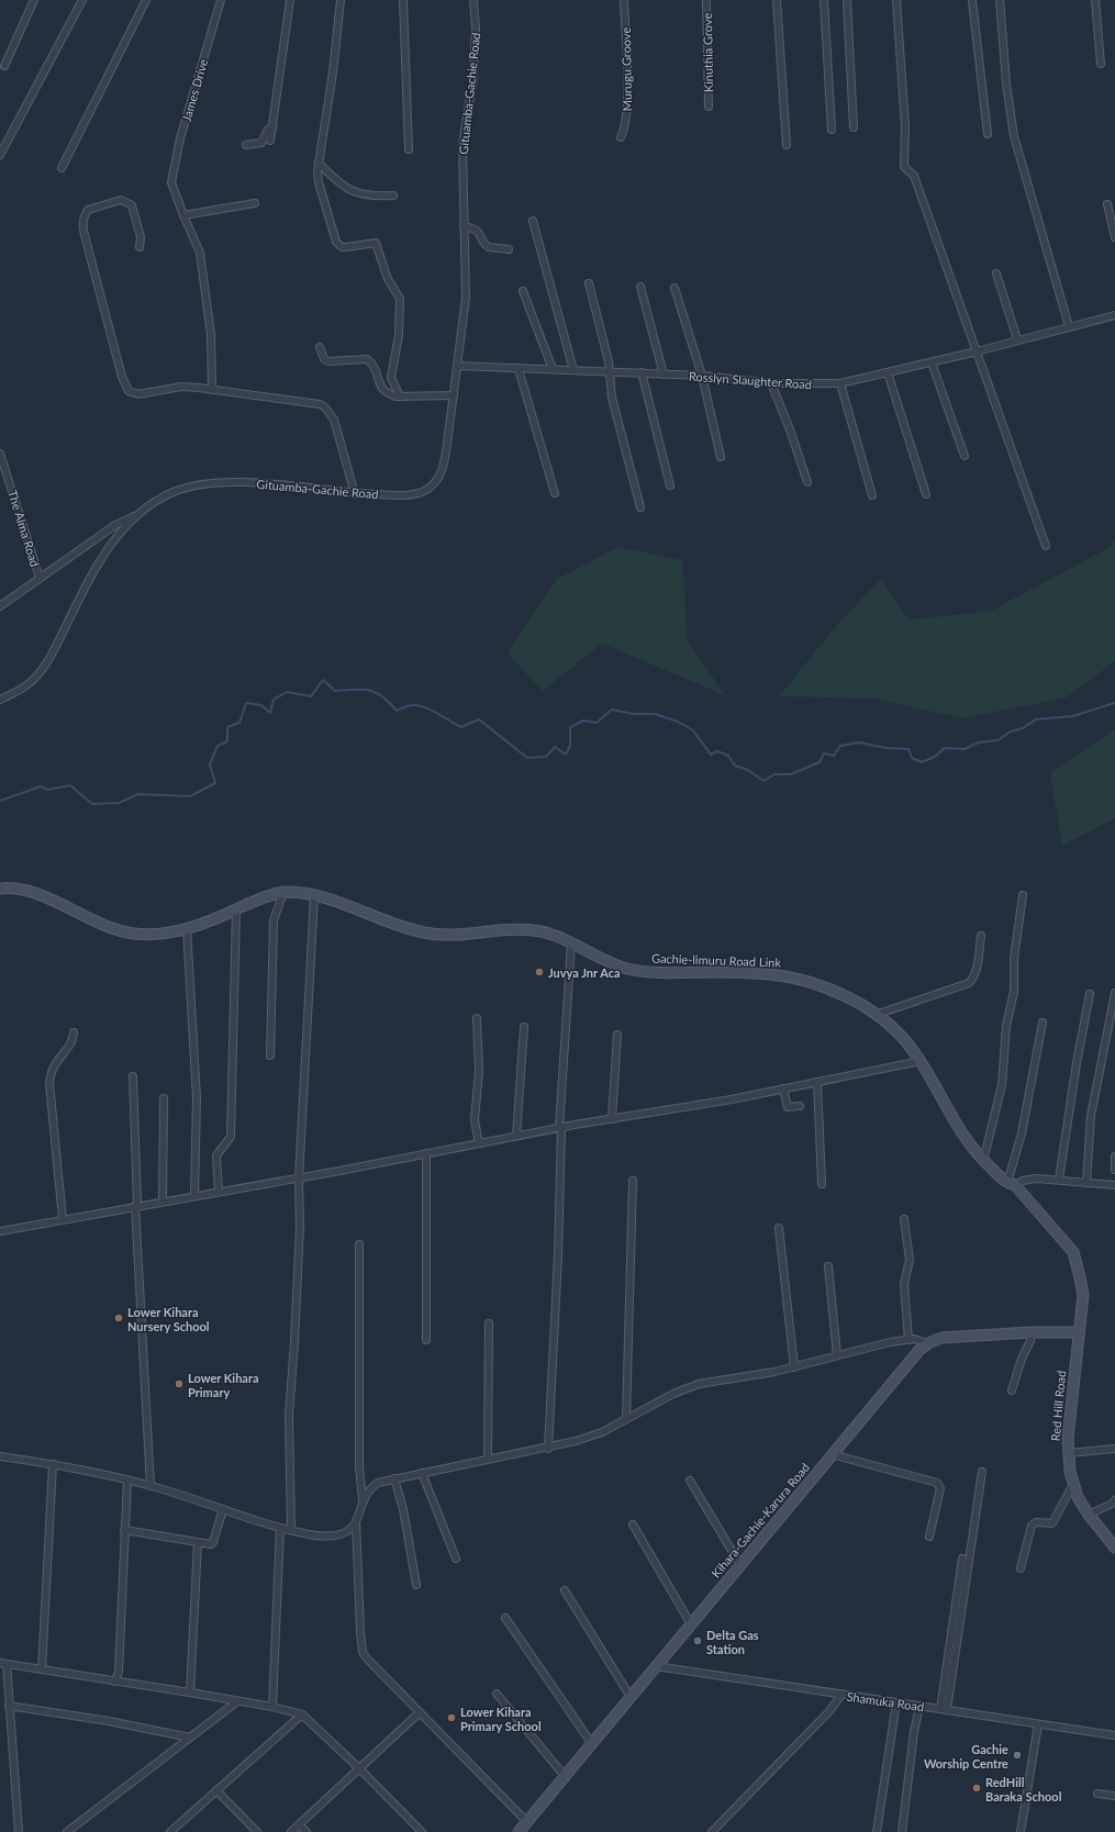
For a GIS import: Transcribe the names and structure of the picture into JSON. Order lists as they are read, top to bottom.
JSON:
{
  "streets": {
    "main road": ["Gachie-limuru Road Link", "Red Hill Road", "Kihara-Gachie-Karura Road"],
    "street": [
      "Kinuthia Grove",
      "Murugu Groove",
      "James Drive",
      "Gituamba-Gachie Road",
      "Rosslyn Slaughter Road",
      "The Alma Road",
      "Shamuka Road"
    ]
  },
  "crossings": [
    ["Gituamba-Gachie Road", "Rosslyn Slaughter Road"],
    ["Gachie-limuru Road Link", "Red Hill Road"],
    ["Kihara-Gachie-Karura Road", "Shamuka Road"]
  ],
  "places": [
    "Juvya Jnr Aca",
    "Lower Kihara Nursery School",
    "Lower Kihara Primary",
    "Delta Gas Station",
    "Lower Kihara Primary School",
    "Gachie Worship Centre",
    "RedHill Baraka School"
  ]
}
